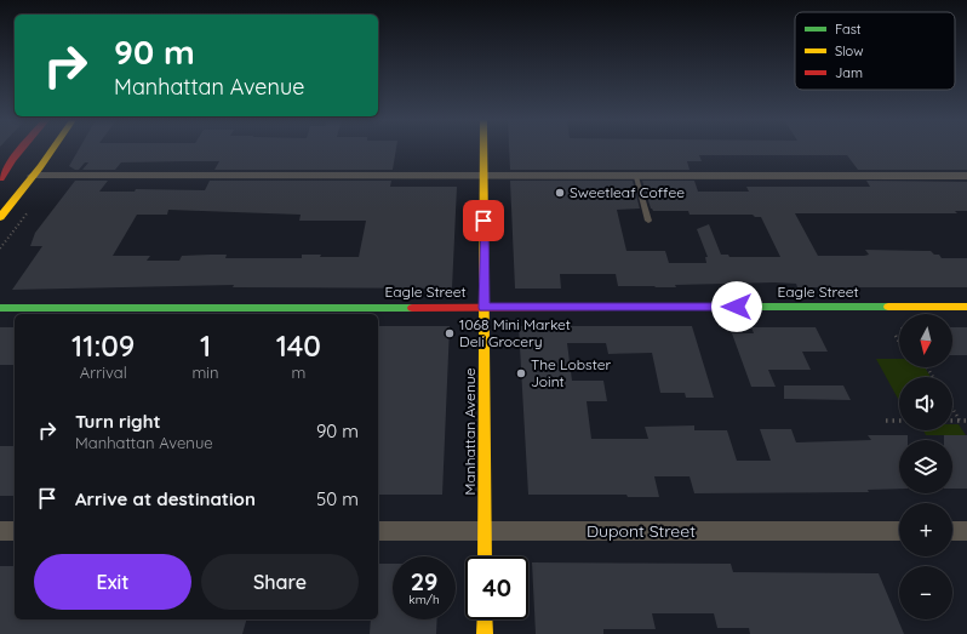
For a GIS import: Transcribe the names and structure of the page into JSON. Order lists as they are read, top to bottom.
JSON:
{
  "streets": {
    "street": ["Eagle Street", "Manhattan Avenue", "Dupont Street"]
  },
  "crossings": [
    ["Eagle Street", "Manhattan Avenue"],
    ["Manhattan Avenue", "Dupont Street"]
  ],
  "places": ["Sweetleaf Coffee", "1068 Mini Market Deli Grocery", "The Lobster Joint"],
  "legend": ["Fast", "Slow", "Jam"],
  "north": "bottom",
  "page": {
    "turn": ["90 m", "Manhattan Avenue"],
    "map_buttons": ["+", "−"],
    "eta": [
      "11:09",
      "Arrival",
      "1",
      "min",
      "140",
      "m"
    ],
    "list": [
      {
        "name": "Turn right",
        "note": "Manhattan Avenue",
        "value": "90 m"
      },
      {
        "name": "Arrive at destination",
        "value": "50 m"
      }
    ],
    "buttons": ["Exit", "Share"],
    "speed": "29 km/h",
    "limit": "40"
  }
}
